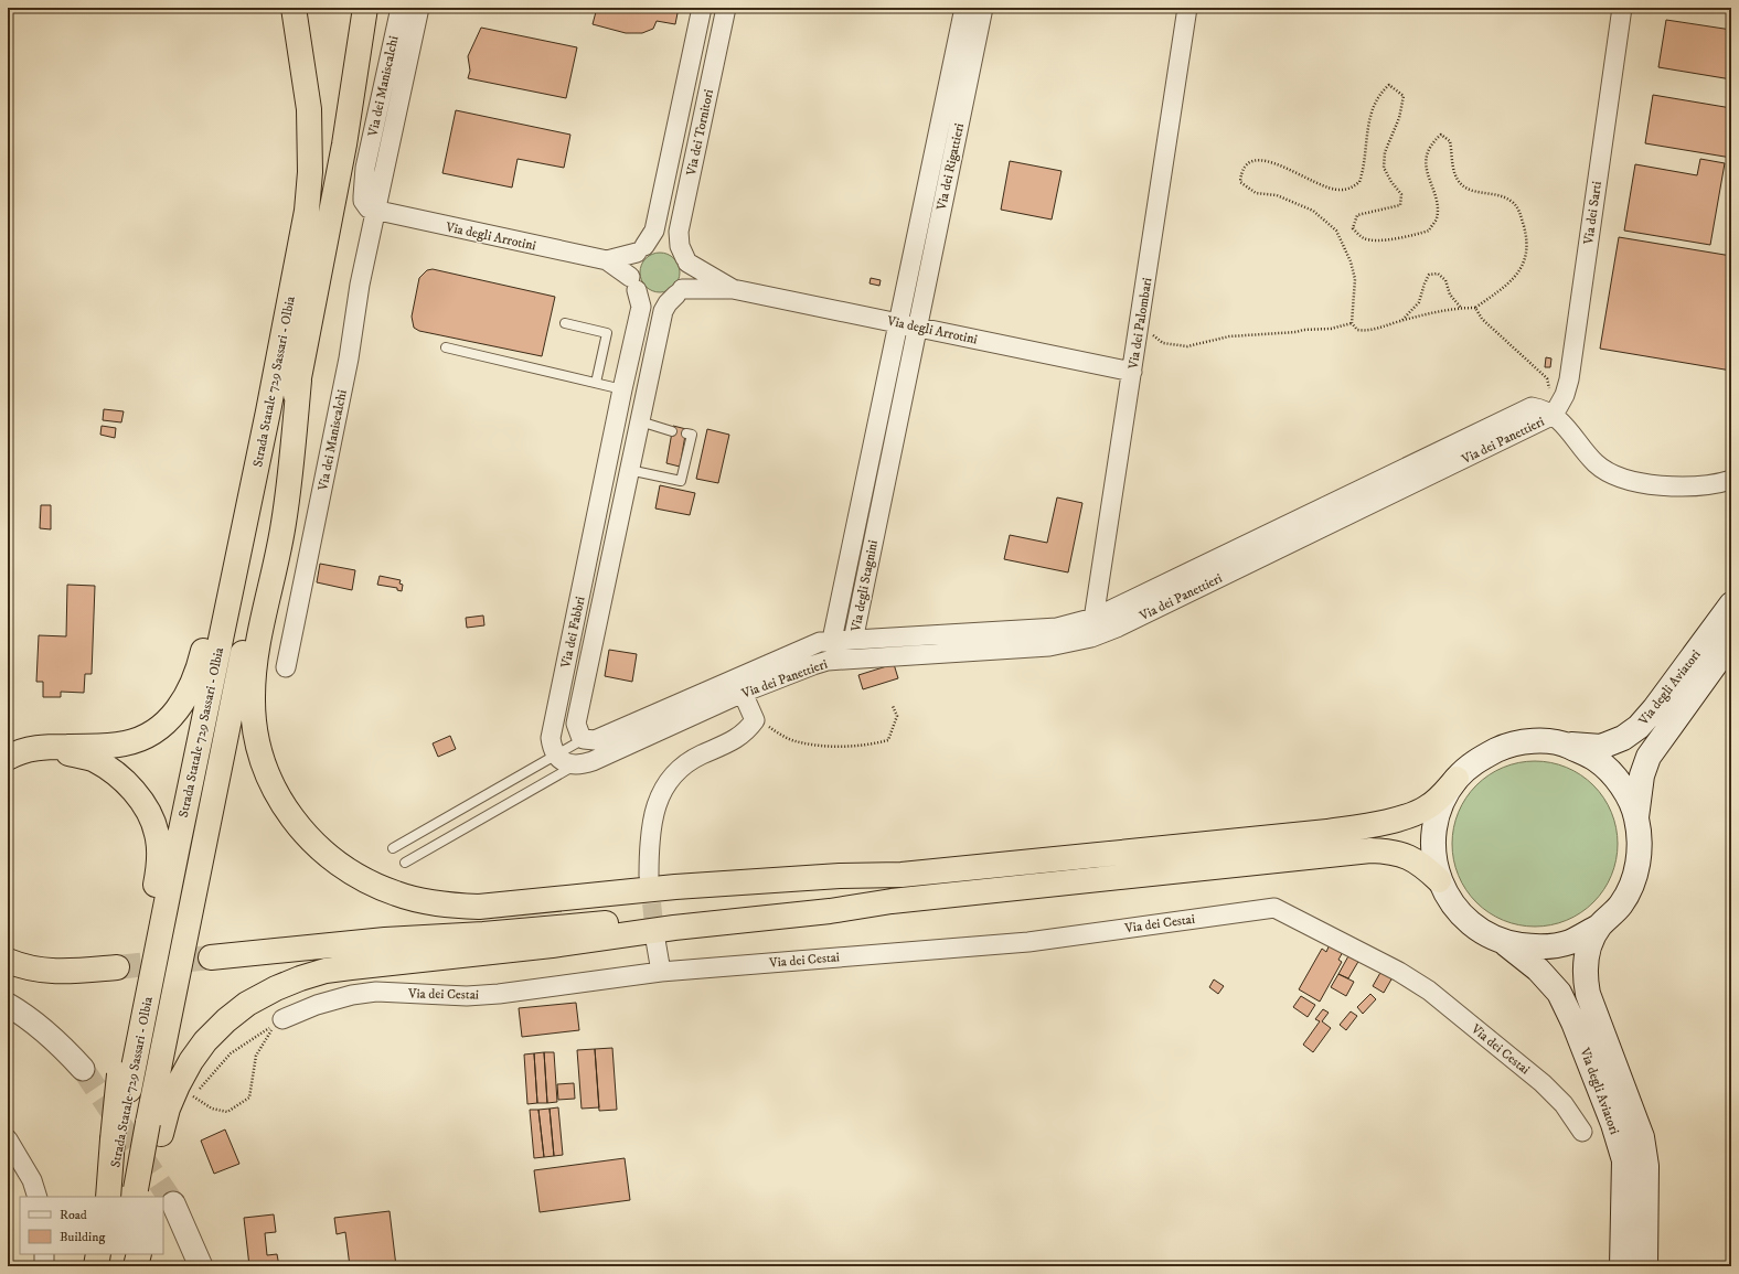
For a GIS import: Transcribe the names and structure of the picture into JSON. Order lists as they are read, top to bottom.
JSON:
{
  "streets": {
    "highway": ["Strada Statale 729 Sassari - Olbia"],
    "main road": ["Via degli Aviatori"],
    "street": [
      "Via dei Maniscalchi",
      "Via dei Tornitori",
      "Via dei Rigattieri",
      "Via dei Sarti",
      "Via degli Arrotini",
      "Via dei Palombari",
      "Via dei Panettieri",
      "Via degli Stagnini",
      "Via dei Fabbri",
      "Via dei Cestai"
    ]
  },
  "crossings": [
    ["Via dei Maniscalchi", "Via degli Arrotini"],
    ["Via dei Tornitori", "Via dei Fabbri"],
    ["Via dei Rigattieri", "Via degli Arrotini"],
    ["Via dei Rigattieri", "Via degli Stagnini"],
    ["Via dei Sarti", "Via dei Panettieri"],
    ["Via degli Arrotini", "Via dei Palombari"],
    ["Via degli Arrotini", "Via degli Stagnini"],
    ["Via dei Palombari", "Via dei Panettieri"],
    ["Via dei Panettieri", "Via degli Stagnini"],
    ["Via dei Panettieri", "Via dei Fabbri"]
  ],
  "legend": ["Road", "Building"]
}
